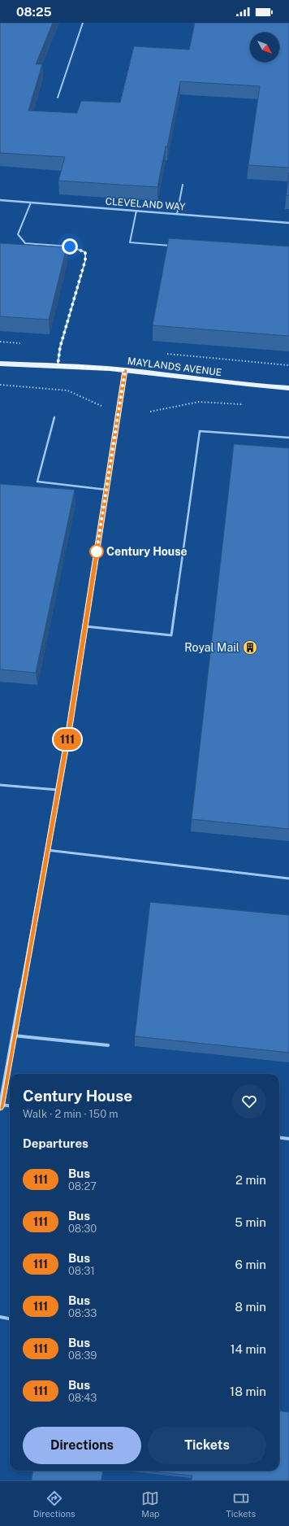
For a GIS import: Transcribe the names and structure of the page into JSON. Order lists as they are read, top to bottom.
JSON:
{
  "streets": {
    "main road": ["MAYLANDS AVENUE"],
    "street": ["CLEVELAND WAY"]
  },
  "places": {
    "other": ["Century House"],
    "building": ["Royal Mail"]
  },
  "lines": ["bus line 111"],
  "north": "bottom right",
  "page": {
    "status": "08:25",
    "on_map": "111",
    "heading": [
      ["Century House", "Walk · 2 min · 150 m"],
      "Departures"
    ],
    "list": [
      {
        "mark": "111",
        "name": "Bus",
        "note": "08:27",
        "value": "2 min"
      },
      {
        "mark": "111",
        "name": "Bus",
        "note": "08:30",
        "value": "5 min"
      },
      {
        "mark": "111",
        "name": "Bus",
        "note": "08:31",
        "value": "6 min"
      },
      {
        "mark": "111",
        "name": "Bus",
        "note": "08:33",
        "value": "8 min"
      },
      {
        "mark": "111",
        "name": "Bus",
        "note": "08:39",
        "value": "14 min"
      },
      {
        "mark": "111",
        "name": "Bus",
        "note": "08:43",
        "value": "18 min"
      }
    ],
    "buttons": ["Directions", "Tickets"],
    "tabs": ["Directions", "Map", "Tickets"]
  }
}
